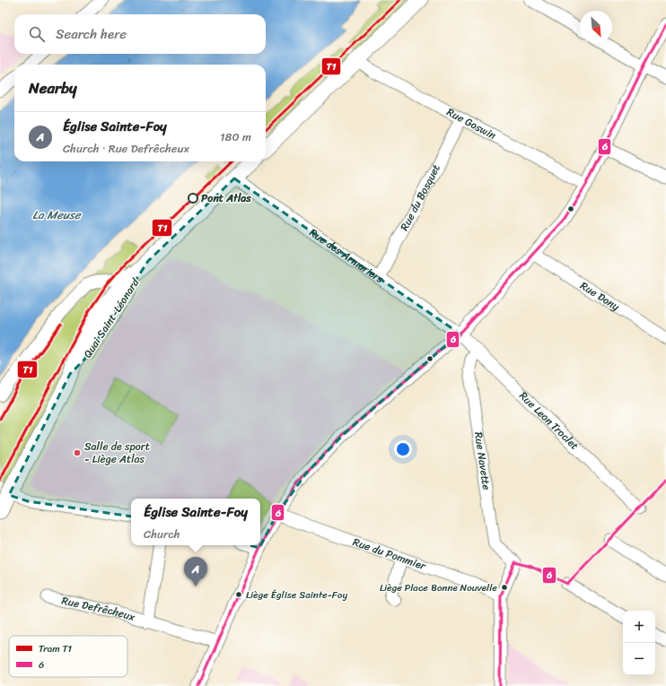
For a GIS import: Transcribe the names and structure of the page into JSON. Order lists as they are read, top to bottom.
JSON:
{
  "streets": {
    "main road": ["Quai Saint-Léonard"],
    "street": [
      "Rue Goswin",
      "Rue du Bosquet",
      "Rue des Armuriers",
      "Rue Dony",
      "Rue Leon Troclet",
      "Rue Navette",
      "Rue du Pommier",
      "Rue Defrêcheux"
    ]
  },
  "crossings": [
    ["Rue Goswin", "Rue du Bosquet"],
    ["Rue du Bosquet", "Rue des Armuriers"],
    ["Rue des Armuriers", "Quai Saint-Léonard"],
    ["Rue des Armuriers", "Rue Leon Troclet"],
    ["Rue Leon Troclet", "Rue Navette"],
    ["Rue Navette", "Rue du Pommier"]
  ],
  "water": ["La Meuse"],
  "places": [
    "Pont Atlas",
    "Salle de sport - Liège Atlas",
    "Liège Place Bonne Nouvelle",
    "Liège Église Sainte-Foy"
  ],
  "lines": ["tram line T1", "transit line 6"],
  "legend": ["Tram T1", "6"],
  "north": "bottom right",
  "page": {
    "search": "Search here",
    "heading": "Nearby",
    "list": [
      {
        "mark": "A",
        "name": "Église Sainte-Foy",
        "note": "Church · Rue Defrêcheux",
        "value": "180 m"
      }
    ],
    "popup": ["Église Sainte-Foy", "Church"],
    "pins": "A",
    "map_buttons": ["+", "−"]
  }
}
